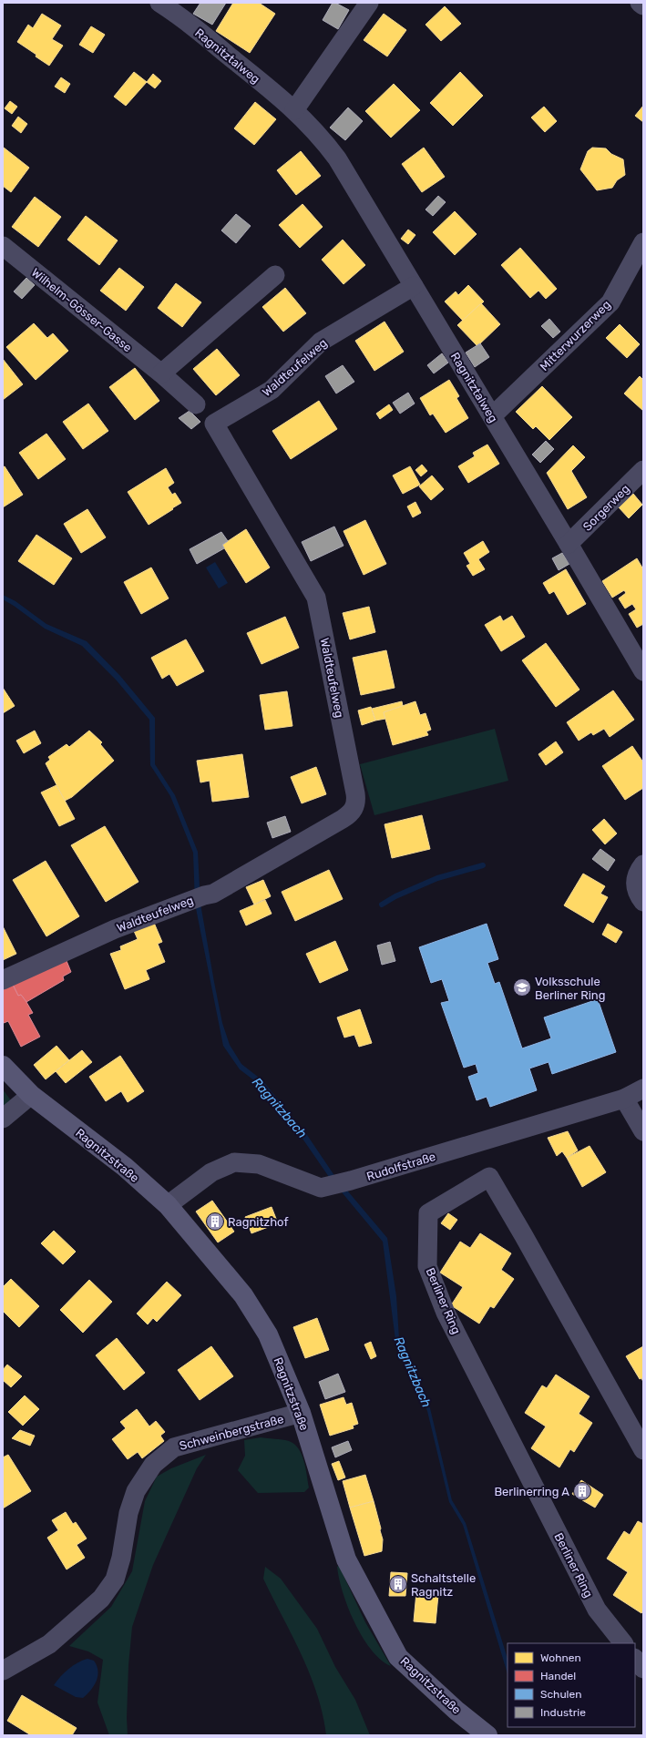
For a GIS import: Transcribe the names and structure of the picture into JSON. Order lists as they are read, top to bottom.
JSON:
{
  "streets": {
    "main road": ["Ragnitzstraße"],
    "street": [
      "Ragnitztalweg",
      "Wilhelm-Gösser-Gasse",
      "Mitterwurzerweg",
      "Waldteufelweg",
      "Sorgerweg",
      "Rudolfstraße",
      "Berliner Ring",
      "Schweinbergstraße"
    ]
  },
  "crossings": [
    ["Ragnitztalweg", "Mitterwurzerweg"],
    ["Ragnitztalweg", "Waldteufelweg"],
    ["Ragnitztalweg", "Sorgerweg"],
    ["Ragnitzstraße", "Rudolfstraße"],
    ["Ragnitzstraße", "Schweinbergstraße"]
  ],
  "water": ["Ragnitzbach"],
  "places": {
    "school or university": ["Volksschule Berliner Ring"],
    "building": ["Ragnitzhof", "Berlinerring A", "Schaltstelle Ragnitz"]
  },
  "legend": [
    "Wohnen",
    "Handel",
    "Schulen",
    "Industrie"
  ]
}
